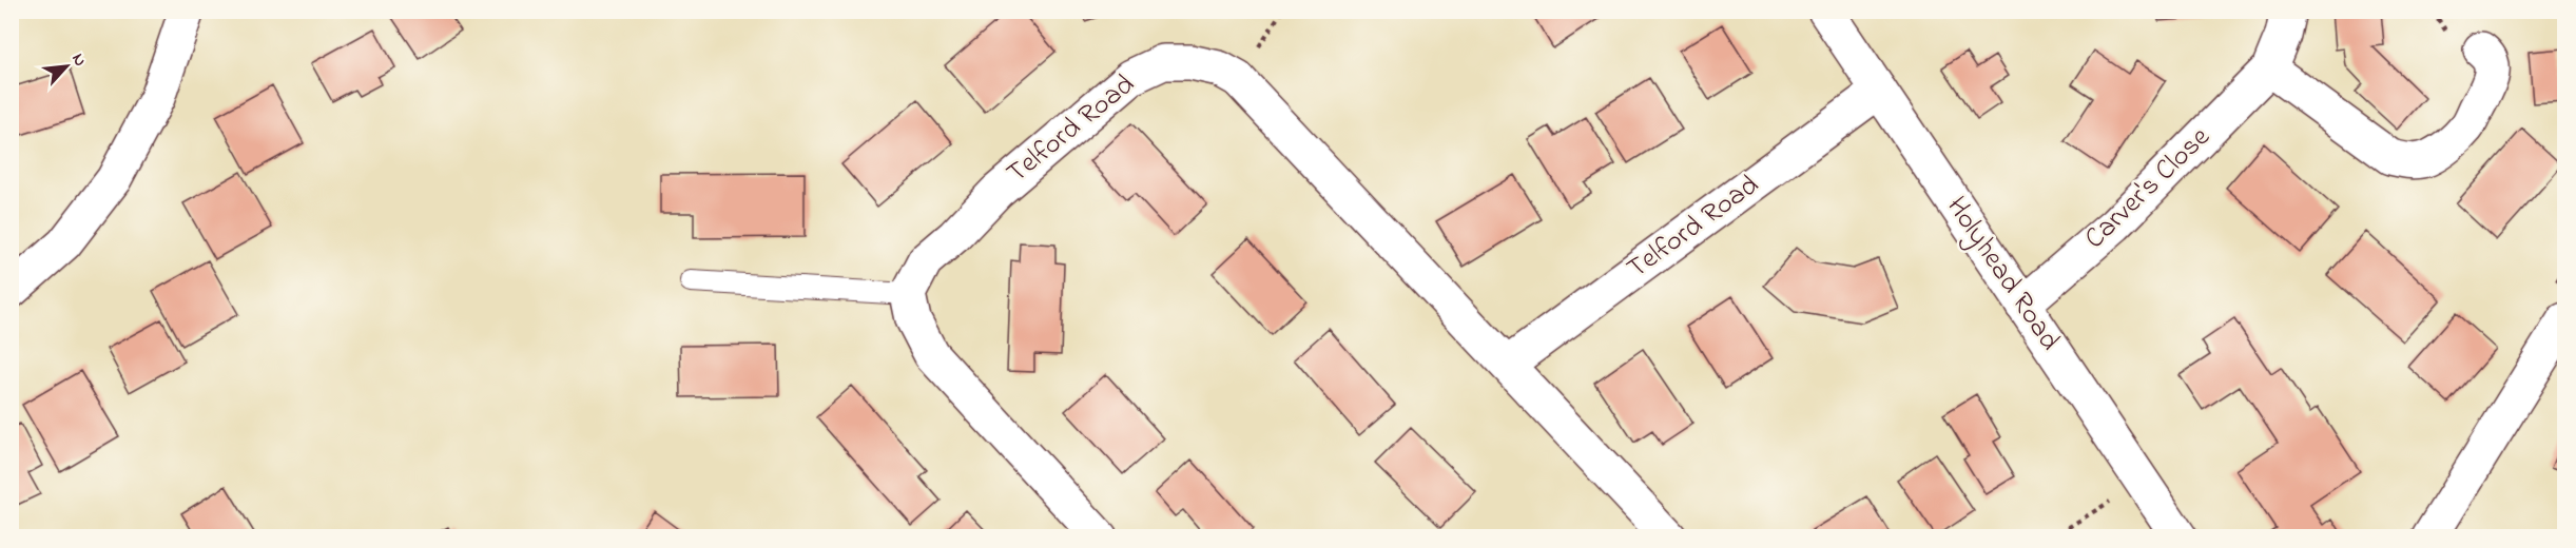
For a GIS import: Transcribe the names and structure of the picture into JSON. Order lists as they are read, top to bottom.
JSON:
{
  "streets": {
    "street": ["Telford Road", "Carver's Close", "Holyhead Road"]
  },
  "crossings": [
    ["Telford Road", "Holyhead Road"],
    ["Carver's Close", "Holyhead Road"]
  ],
  "north": "top right"
}
